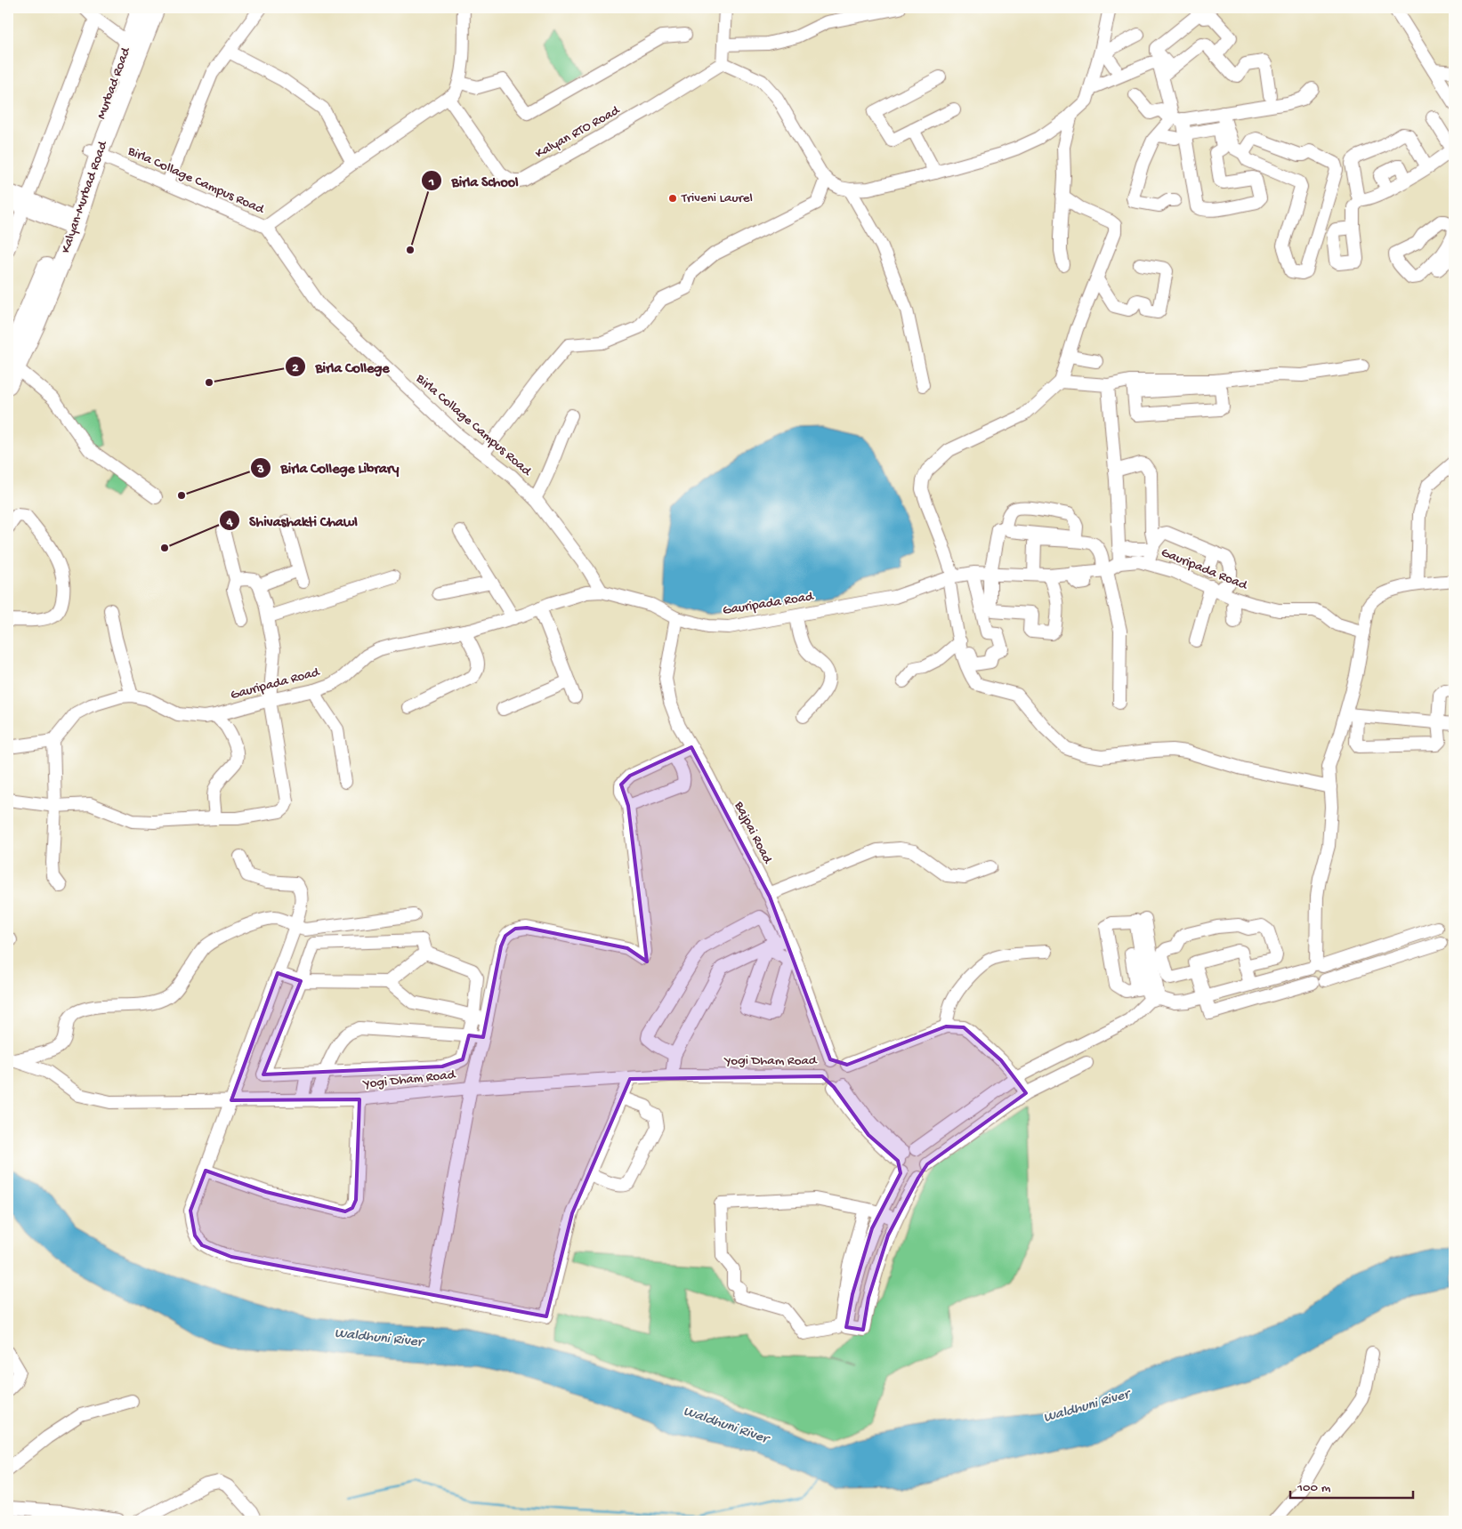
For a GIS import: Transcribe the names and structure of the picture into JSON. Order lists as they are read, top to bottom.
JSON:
{
  "streets": {
    "highway": ["Murbad Road", "Kalyan-Murbad Road"],
    "street": [
      "Kalyan RTO Road",
      "Birla Collage Campus Road",
      "Gauripada Road",
      "Bajpai Road",
      "Yogi Dham Road"
    ]
  },
  "crossings": [
    ["Murbad Road", "Birla Collage Campus Road"],
    ["Murbad Road", "Kalyan-Murbad Road"],
    ["Kalyan RTO Road", "Birla Collage Campus Road"],
    ["Birla Collage Campus Road", "Kalyan-Murbad Road"],
    ["Birla Collage Campus Road", "Gauripada Road"],
    ["Gauripada Road", "Bajpai Road"],
    ["Bajpai Road", "Yogi Dham Road"]
  ],
  "water": ["Waldhuni River"],
  "places": [
    "Triveni Laurel",
    "Birla School",
    "Birla College",
    "Birla College Library",
    "Shivashakti Chawl"
  ],
  "scale_bar": "100 m"
}
